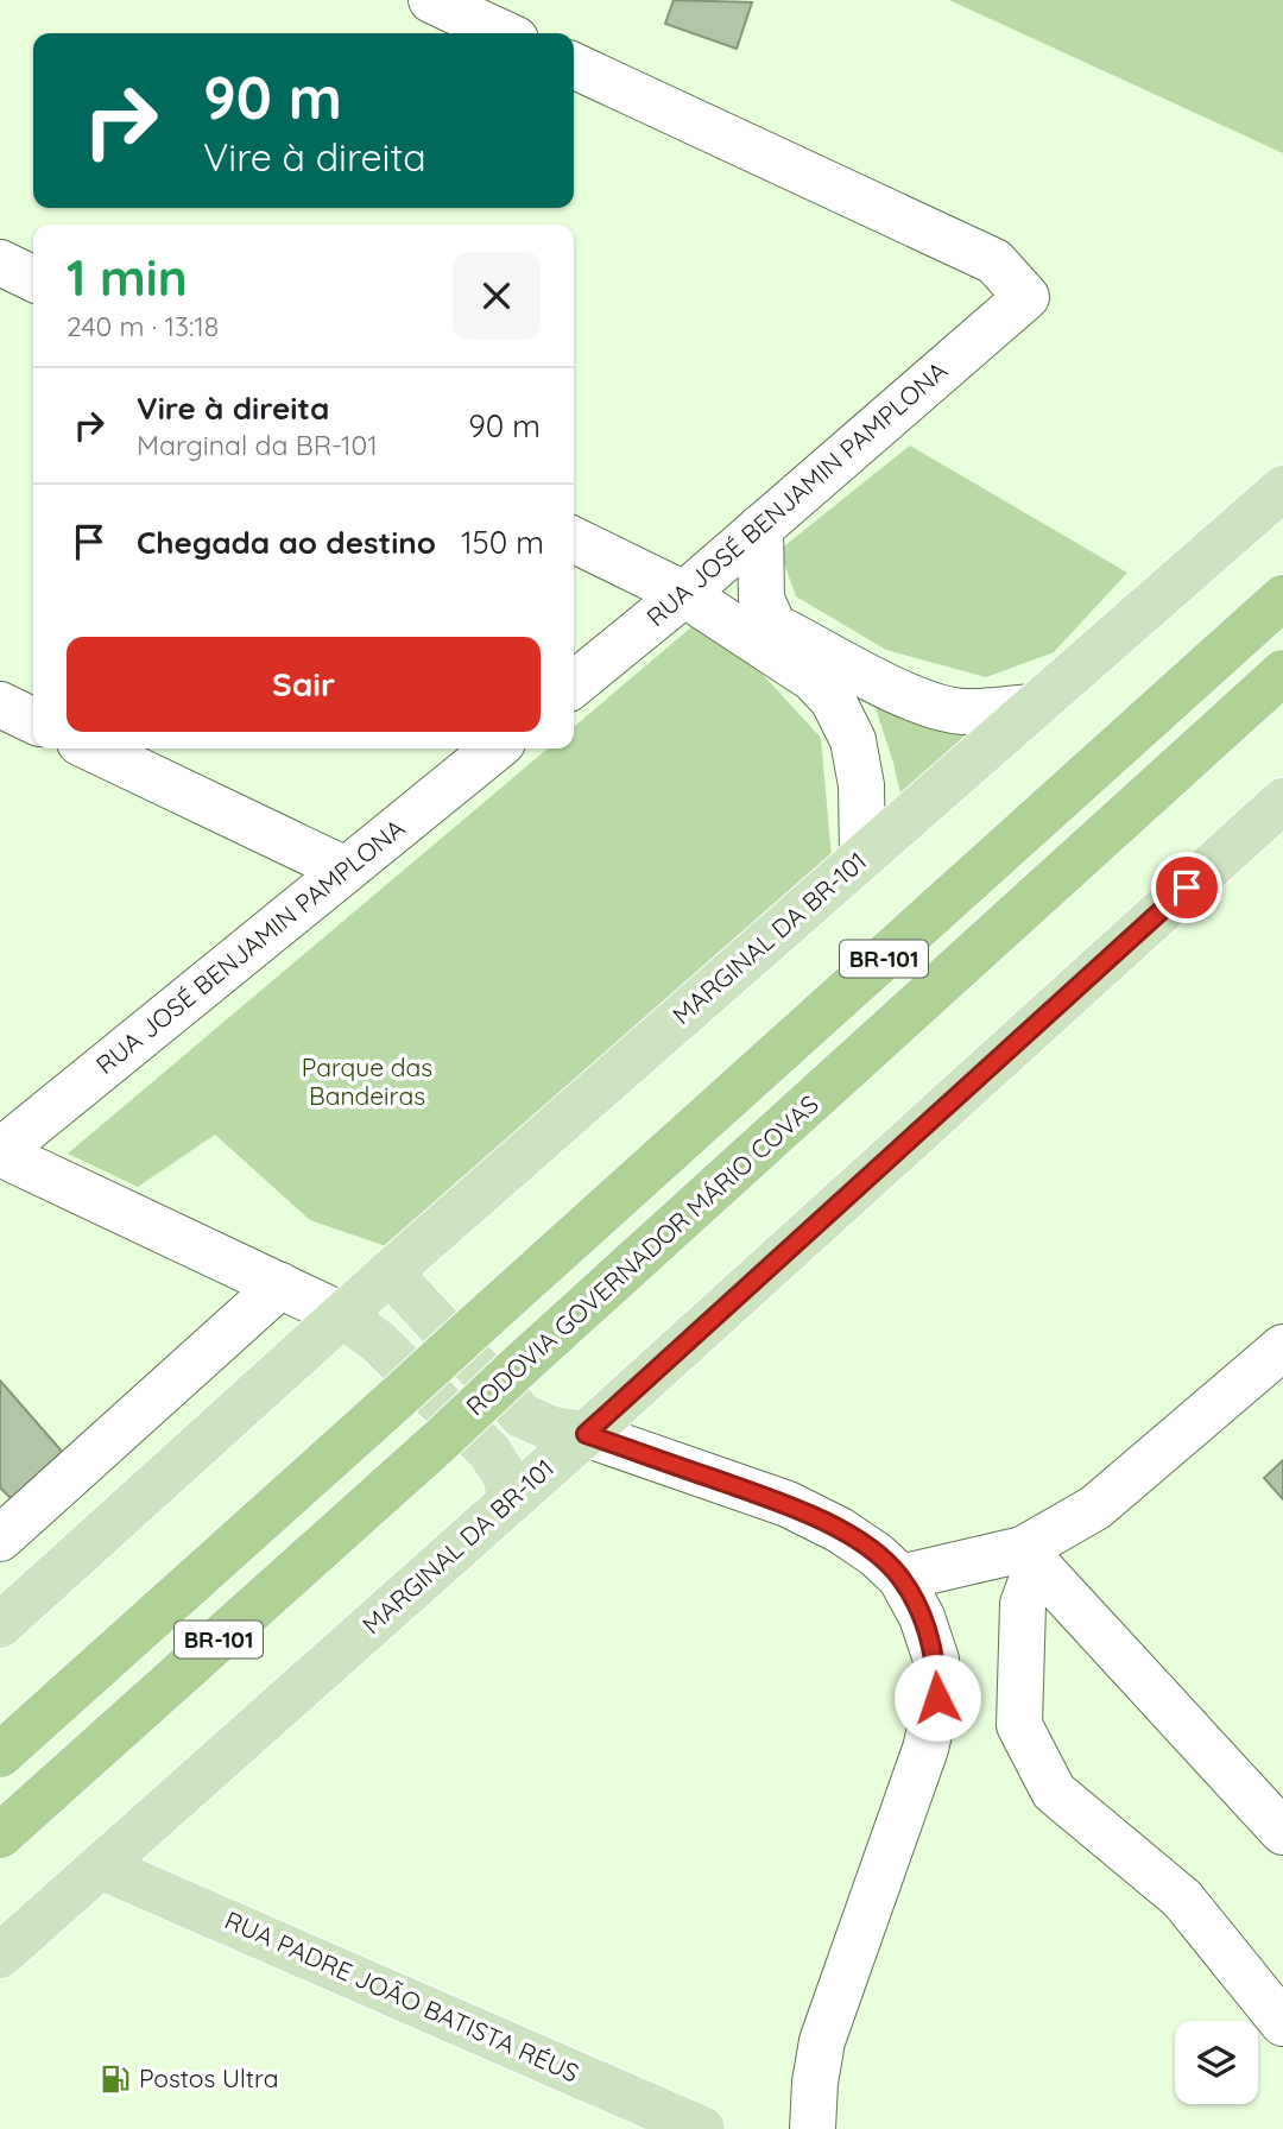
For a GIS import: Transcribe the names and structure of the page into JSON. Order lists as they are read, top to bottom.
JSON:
{
  "streets": {
    "highway": ["BR-101", "RODOVIA GOVERNADOR MÁRIO COVAS"],
    "main road": ["MARGINAL DA BR-101", "RUA PADRE JOÃO BATISTA RÉUS"],
    "street": ["RUA JOSÉ BENJAMIN PAMPLONA"]
  },
  "crossings": [
    ["MARGINAL DA BR-101", "RUA PADRE JOÃO BATISTA RÉUS"]
  ],
  "parks": ["Parque das Bandeiras"],
  "places": {
    "fuel station": ["Postos Ultra"]
  },
  "page": {
    "turn": ["90 m", "Vire à direita"],
    "heading": ["1 min", "240 m · 13:18"],
    "list": [
      {
        "name": "Vire à direita",
        "note": "Marginal da BR-101",
        "value": "90 m"
      },
      {
        "name": "Chegada ao destino",
        "value": "150 m"
      }
    ],
    "buttons": "Sair"
  }
}
